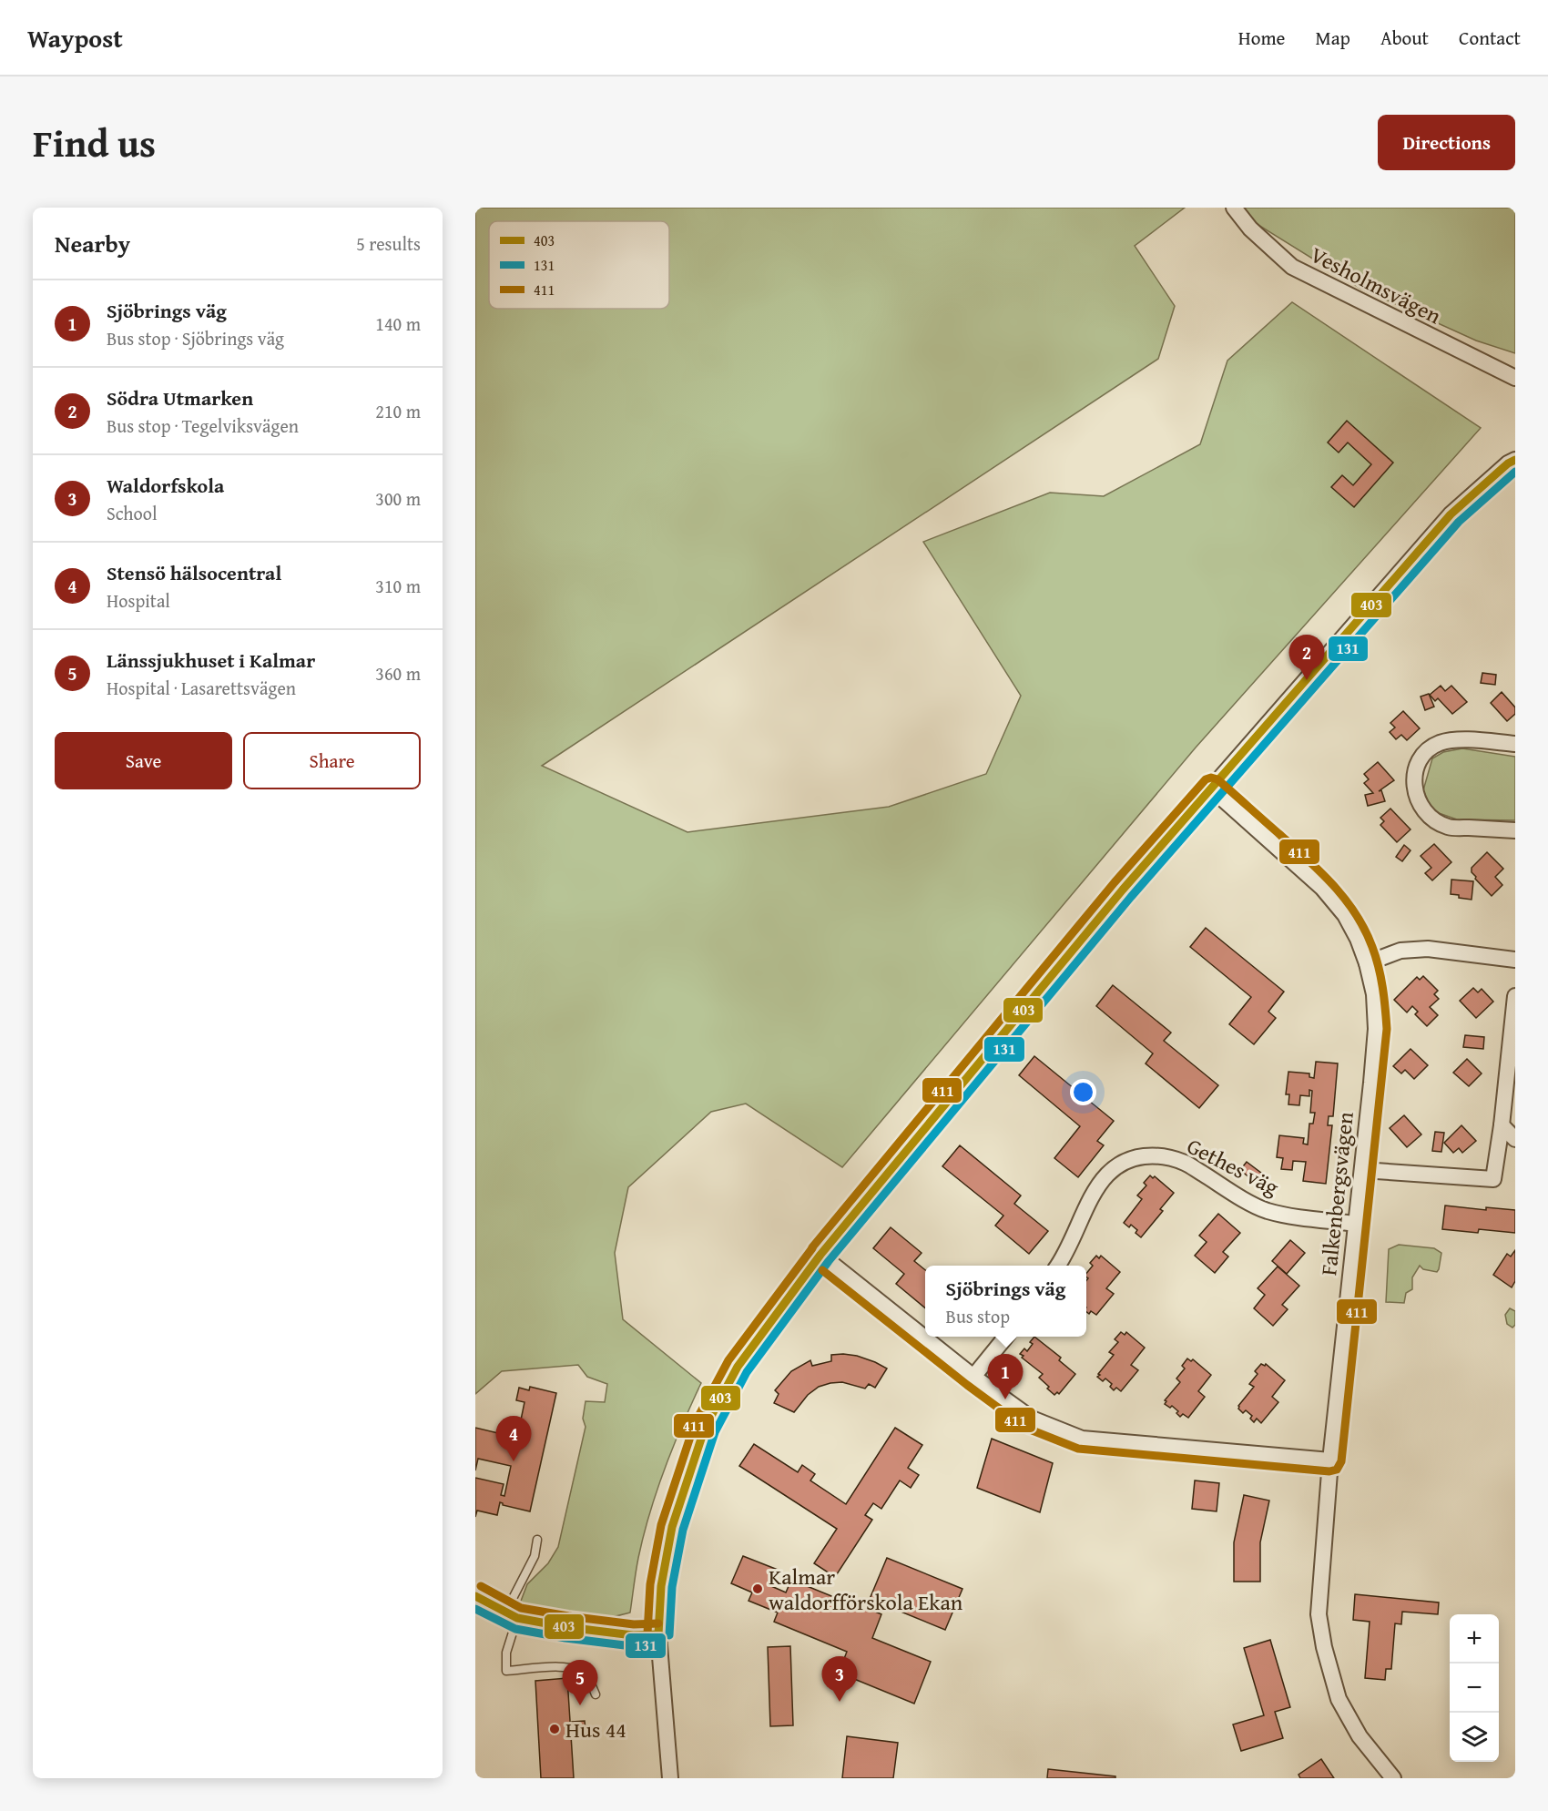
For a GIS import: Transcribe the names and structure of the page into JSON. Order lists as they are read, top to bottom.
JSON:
{
  "streets": {
    "street": ["Vesholmsvägen", "Gethes väg", "Falkenbergsvägen"]
  },
  "crossings": [
    ["Gethes väg", "Falkenbergsvägen"]
  ],
  "places": ["Kalmar waldorfförskola Ekan", "Hus 44"],
  "lines": ["transit line 403", "transit line 131", "transit line 411"],
  "legend": ["403", "131", "411"],
  "page": {
    "header": "Waypost",
    "nav": [
      "Home",
      "Map",
      "About",
      "Contact"
    ],
    "title": "Find us",
    "buttons": [
      "Directions",
      ["Save", "Share"]
    ],
    "heading": ["Nearby", "5 results"],
    "list": [
      {
        "mark": "1",
        "name": "Sjöbrings väg",
        "note": "Bus stop · Sjöbrings väg",
        "value": "140 m"
      },
      {
        "mark": "2",
        "name": "Södra Utmarken",
        "note": "Bus stop · Tegelviksvägen",
        "value": "210 m"
      },
      {
        "mark": "3",
        "name": "Waldorfskola",
        "note": "School",
        "value": "300 m"
      },
      {
        "mark": "4",
        "name": "Stensö hälsocentral",
        "note": "Hospital",
        "value": "310 m"
      },
      {
        "mark": "5",
        "name": "Länssjukhuset i Kalmar",
        "note": "Hospital · Lasarettsvägen",
        "value": "360 m"
      }
    ],
    "pins": [
      "2",
      "1",
      "4",
      "3",
      "5"
    ],
    "popup": ["Sjöbrings väg", "Bus stop"],
    "map_buttons": ["+", "−"]
  }
}
